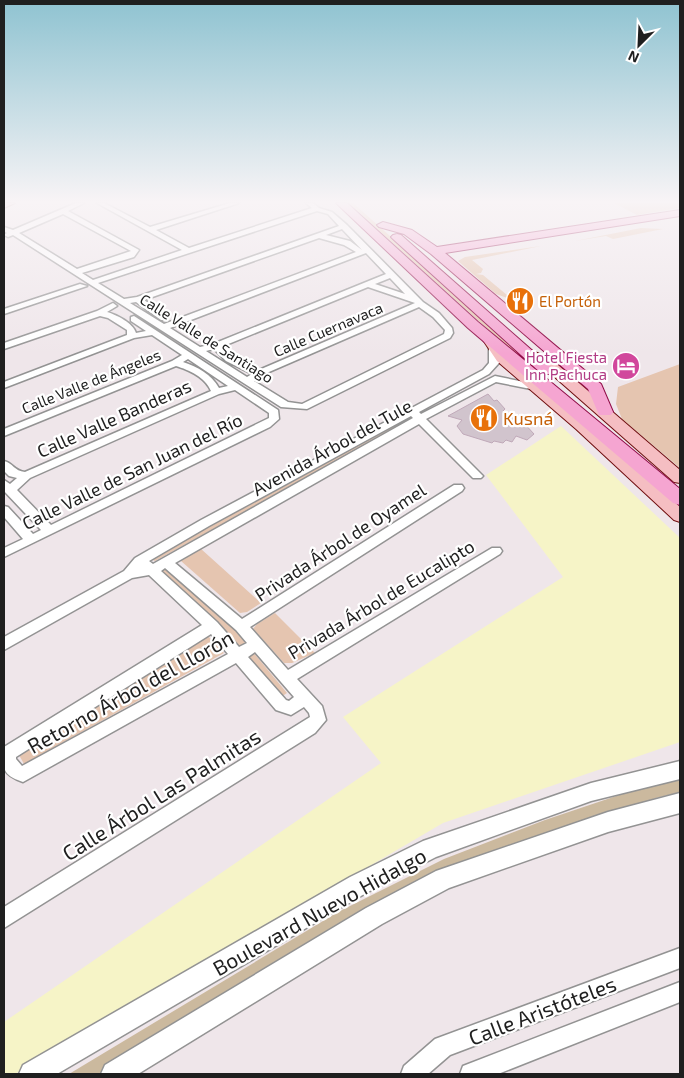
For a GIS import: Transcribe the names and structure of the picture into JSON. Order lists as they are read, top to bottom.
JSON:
{
  "streets": {
    "street": [
      "Calle Cuernavaca",
      "Calle Valle de Santiago",
      "Calle Valle de Ángeles",
      "Calle Valle Banderas",
      "Avenida Árbol del Tule",
      "Calle Valle de San Juan del Río",
      "Privada Árbol de Oyamel",
      "Privada Árbol de Eucalipto",
      "Retorno Árbol del Llorón",
      "Calle Árbol Las Palmitas",
      "Boulevard Nuevo Hidalgo",
      "Calle Aristóteles"
    ]
  },
  "crossings": [
    ["Calle Cuernavaca", "Calle Valle de Santiago"],
    ["Calle Valle de Santiago", "Calle Valle de Ángeles"],
    ["Calle Valle de Santiago", "Calle Valle Banderas"],
    ["Calle Valle de Santiago", "Calle Valle de San Juan del Río"]
  ],
  "places": {
    "restaurant": ["El Portón", "Kusná"],
    "hotel": ["Hotel Fiesta Inn Pachuca"]
  },
  "north": "bottom left"
}
